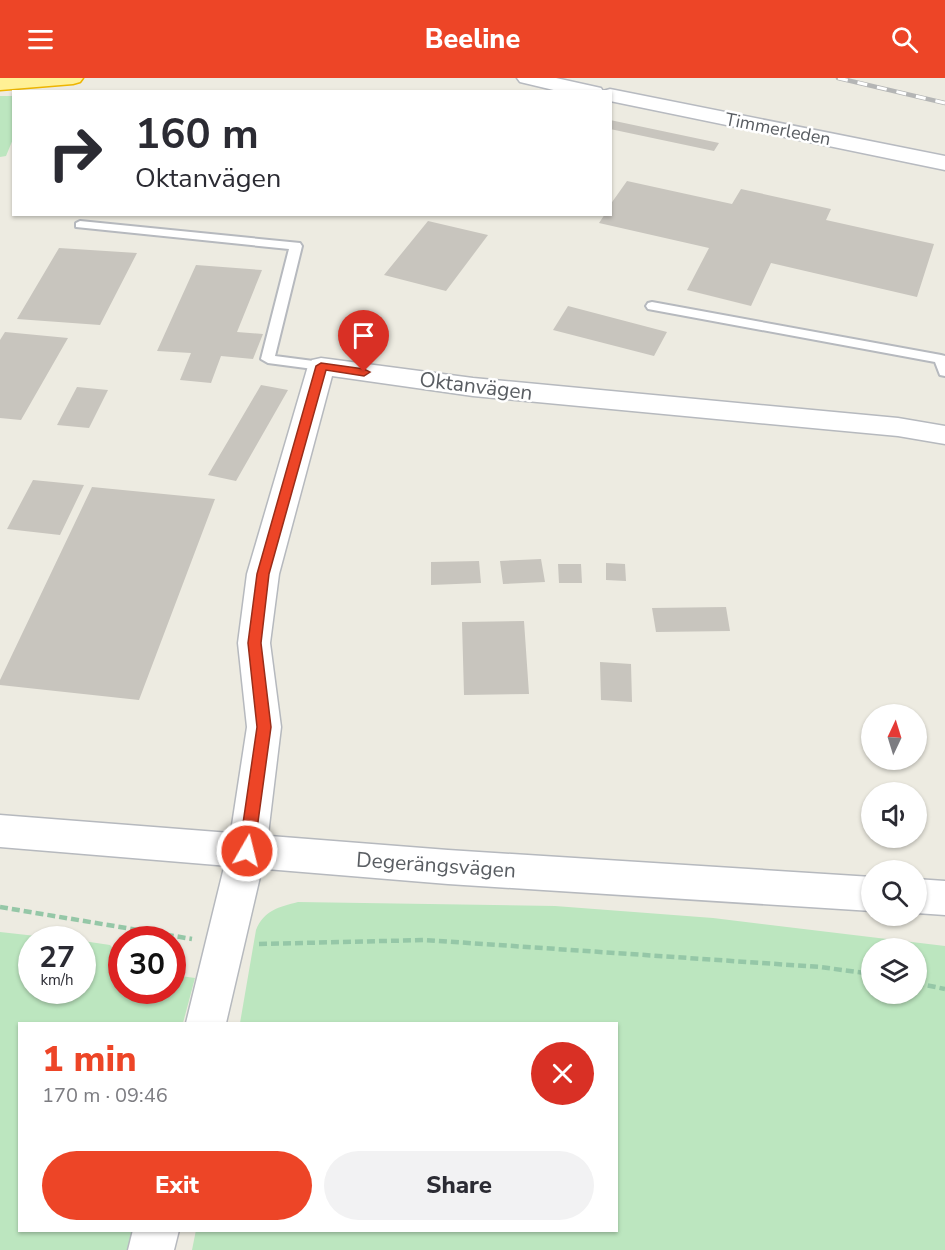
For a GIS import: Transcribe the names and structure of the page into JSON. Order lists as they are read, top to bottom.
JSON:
{
  "streets": {
    "street": ["Timmerleden", "Oktanvägen", "Degerängsvägen"]
  },
  "north": "top",
  "page": {
    "header": "Beeline",
    "turn": ["160 m", "Oktanvägen"],
    "speed": "27 km/h",
    "limit": "30",
    "heading": ["1 min", "170 m · 09:46"],
    "buttons": ["Exit", "Share"]
  }
}
